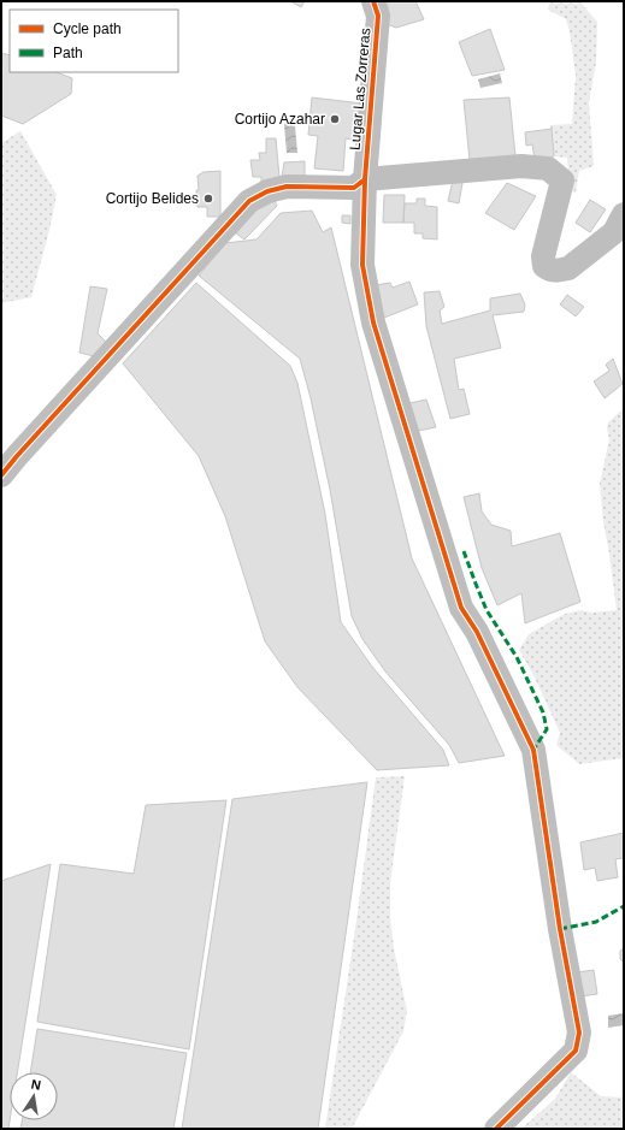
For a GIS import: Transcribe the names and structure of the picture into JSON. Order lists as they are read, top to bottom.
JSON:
{
  "streets": {
    "street": ["Lugar Las Zorreras"]
  },
  "places": ["Cortijo Azahar", "Cortijo Belides"],
  "legend": ["Cycle path", "Path"],
  "north": "top"
}
